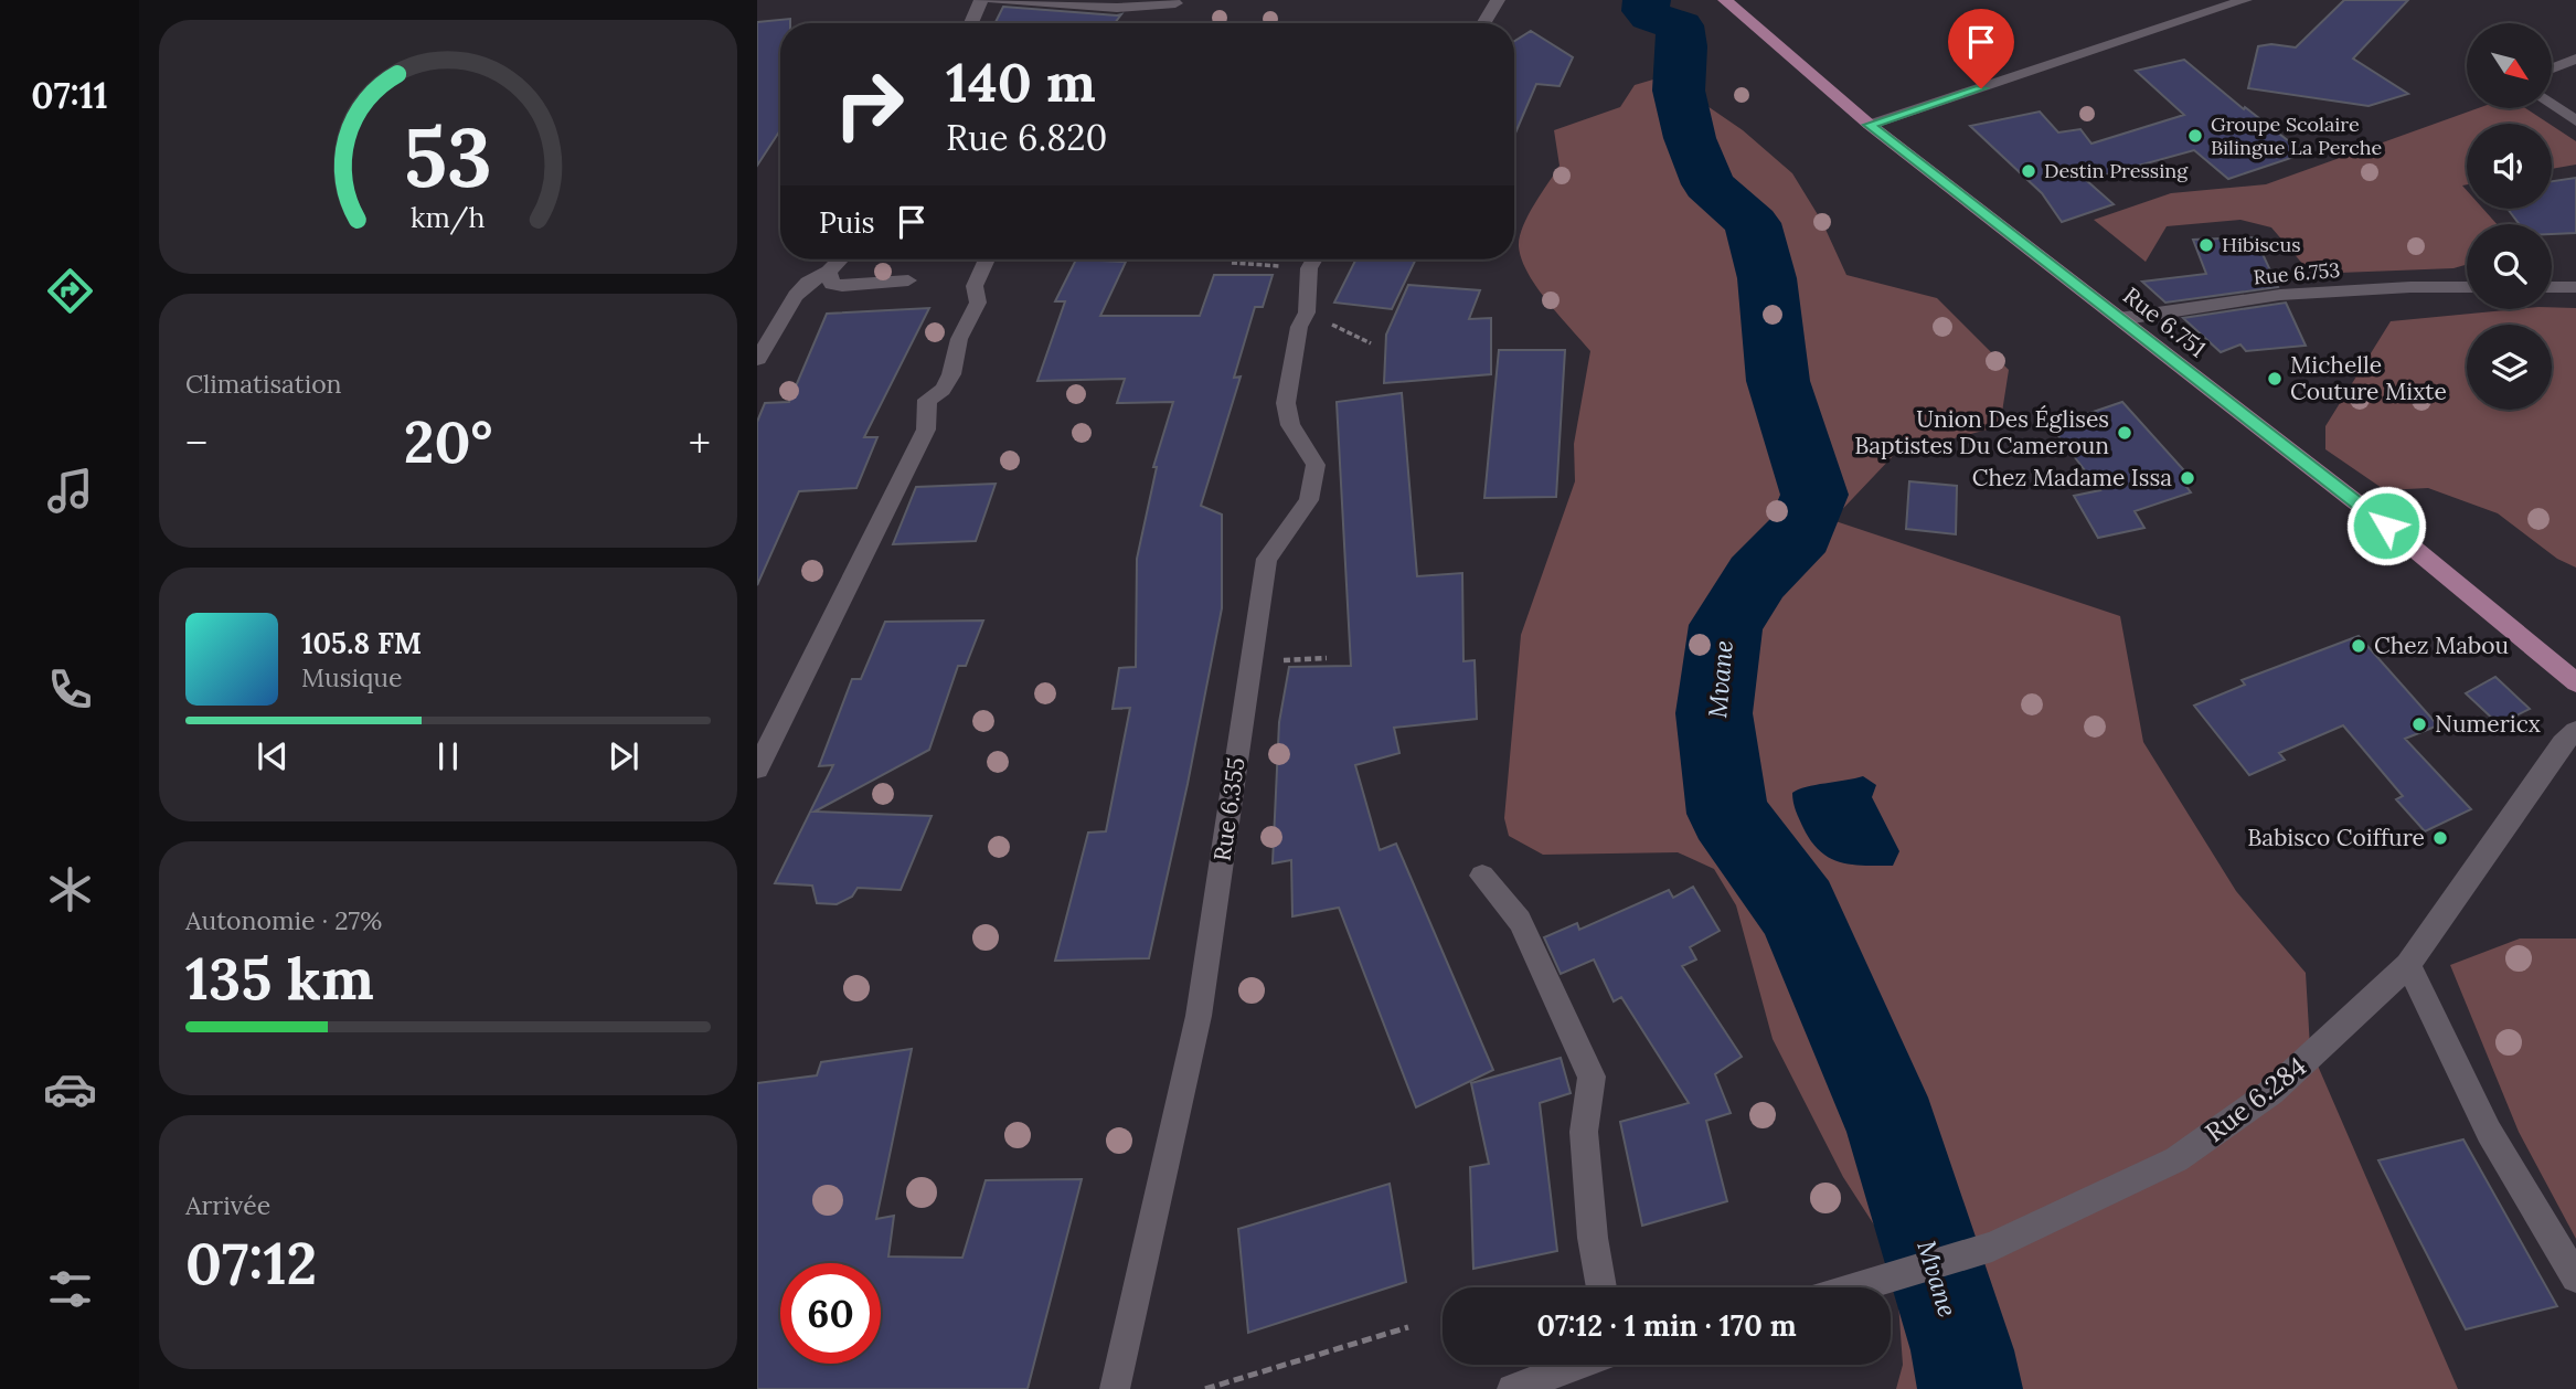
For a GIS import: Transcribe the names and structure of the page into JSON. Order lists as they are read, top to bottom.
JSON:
{
  "streets": {
    "main road": ["Rue 6.751"],
    "street": ["Rue 6.753", "Rue 6.355", "Rue 6.284"]
  },
  "crossings": [
    ["Rue 6.753", "Rue 6.751"]
  ],
  "water": ["Mvane"],
  "places": [
    "Groupe Scolaire Bilingue La Perche",
    "Destin Pressing",
    "Hibiscus",
    "Michelle Couture Mixte",
    "Union Des Églises Baptistes Du Cameroun",
    "Chez Madame Issa",
    "Chez Mabou",
    "Numericx",
    "Babisco Coiffure"
  ],
  "north": "bottom right",
  "page": {
    "tabs": "07:11",
    "turn": ["140 m", "Rue 6.820"],
    "then": "Puis",
    "tile": [
      "Climatisation",
      ["Autonomie · 27%", "135 km"],
      ["Arrivée", "07:12"]
    ],
    "heat": ["−", "20°", "+"],
    "song": ["105.8 FM", "Musique"],
    "limit": "60",
    "trip": "07:12 · 1 min · 170 m",
    "gauge": ["53", "km/h"]
  }
}
